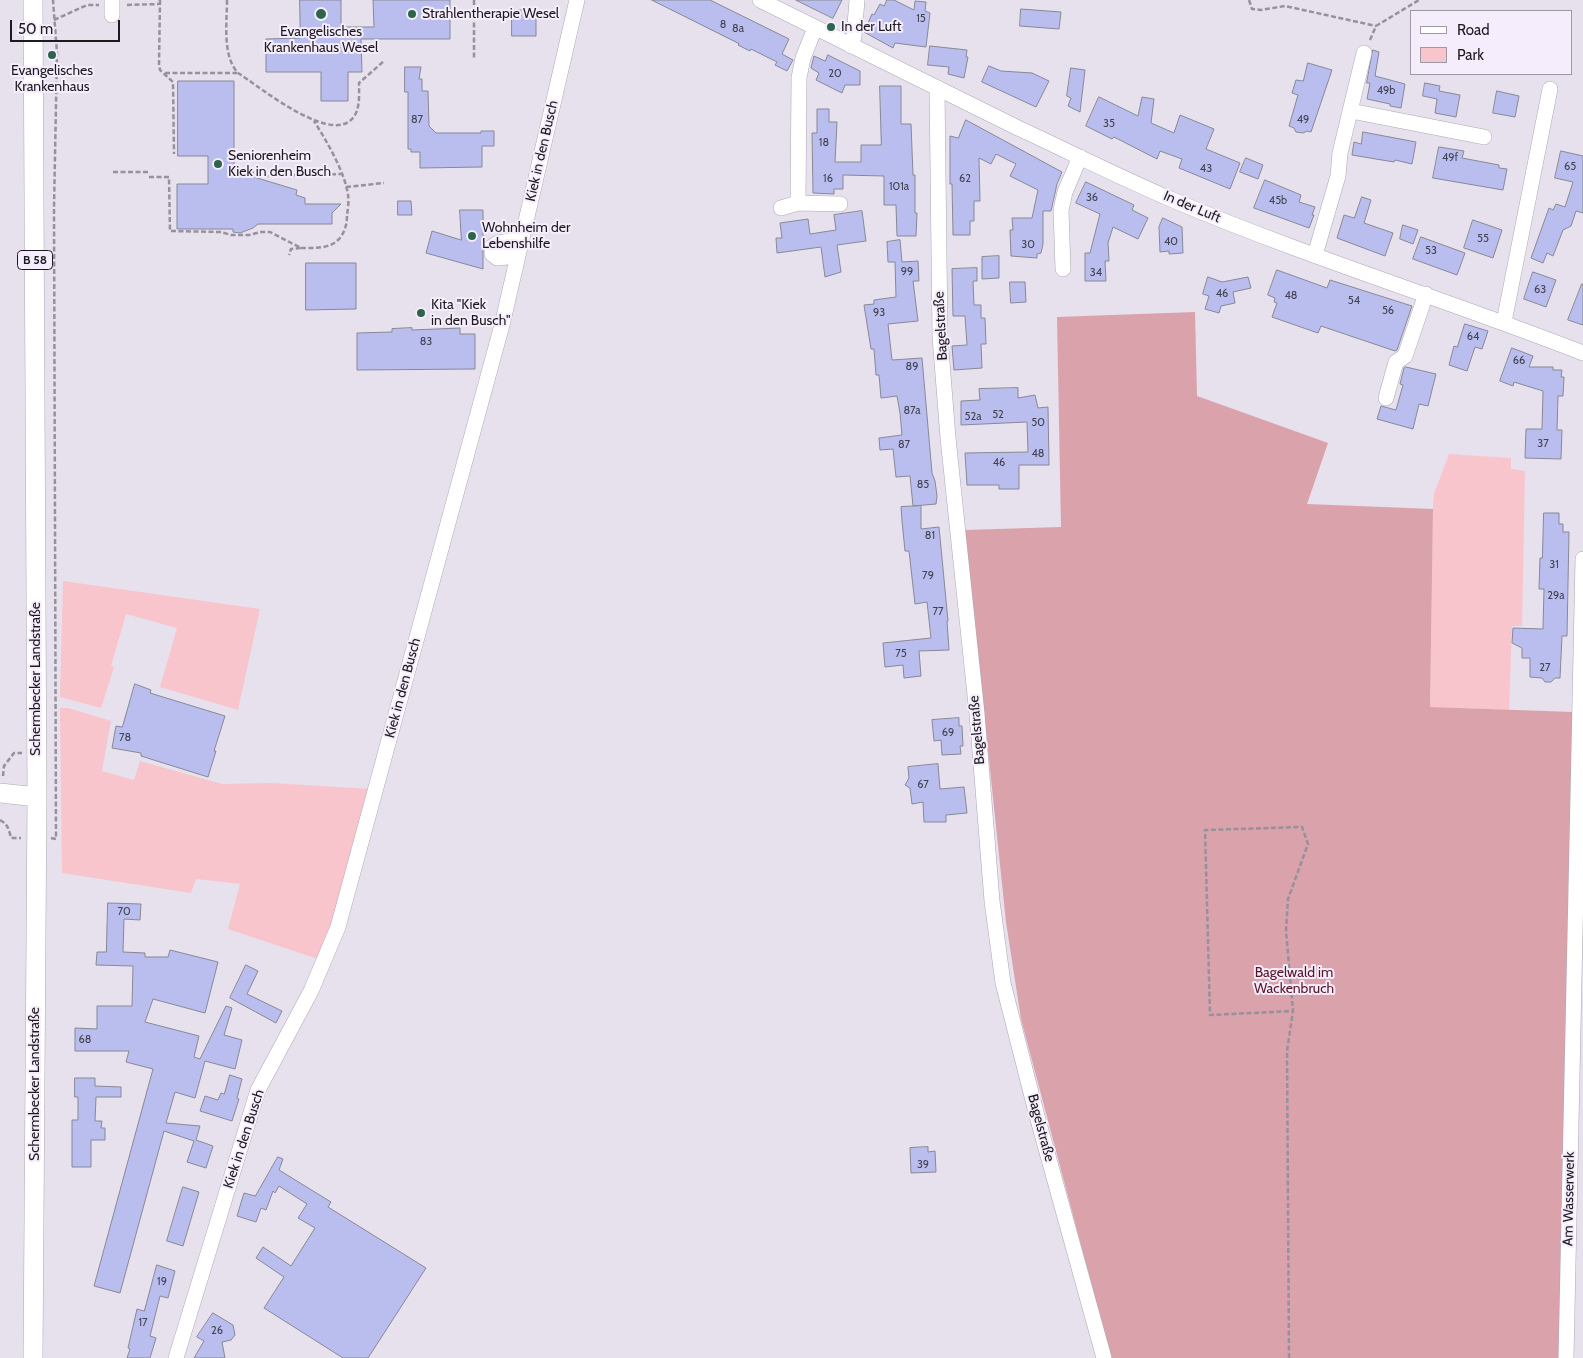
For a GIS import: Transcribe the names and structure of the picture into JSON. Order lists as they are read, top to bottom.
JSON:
{
  "streets": {
    "main road": ["B 58", "Schermbecker Landstraße"],
    "street": [
      "Kiek in den Busch",
      "In der Luft",
      "Bagelstraße",
      "Am Wasserwerk"
    ]
  },
  "crossings": [
    ["In der Luft", "Bagelstraße"]
  ],
  "parks": ["Bagelwald im Wackenbruch"],
  "places": [
    "Evangelisches Krankenhaus Wesel",
    "Strahlentherapie Wesel",
    "In der Luft",
    "Evangelisches Krankenhaus",
    "Seniorenheim Kiek in den Busch",
    "Wohnheim der Lebenshilfe",
    "Kita \"Kiek in den Busch\""
  ],
  "house_numbers": [
    "15",
    "8",
    "8a",
    "20",
    "49b",
    "87",
    "49",
    "35",
    "18",
    "49f",
    "65",
    "43",
    "16",
    "62",
    "101a",
    "36",
    "45b",
    "55",
    "40",
    "30",
    "53",
    "99",
    "34",
    "63",
    "46",
    "48",
    "54",
    "56",
    "93",
    "64",
    "83",
    "66",
    "89",
    "87a",
    "52",
    "52a",
    "50",
    "37",
    "87",
    "48",
    "46",
    "85",
    "81",
    "31",
    "79",
    "29a",
    "77",
    "75",
    "27",
    "69",
    "78",
    "67",
    "70",
    "68",
    "39",
    "19",
    "17",
    "26"
  ],
  "legend": ["Road", "Park"],
  "scale_bar": "50 m"
}
